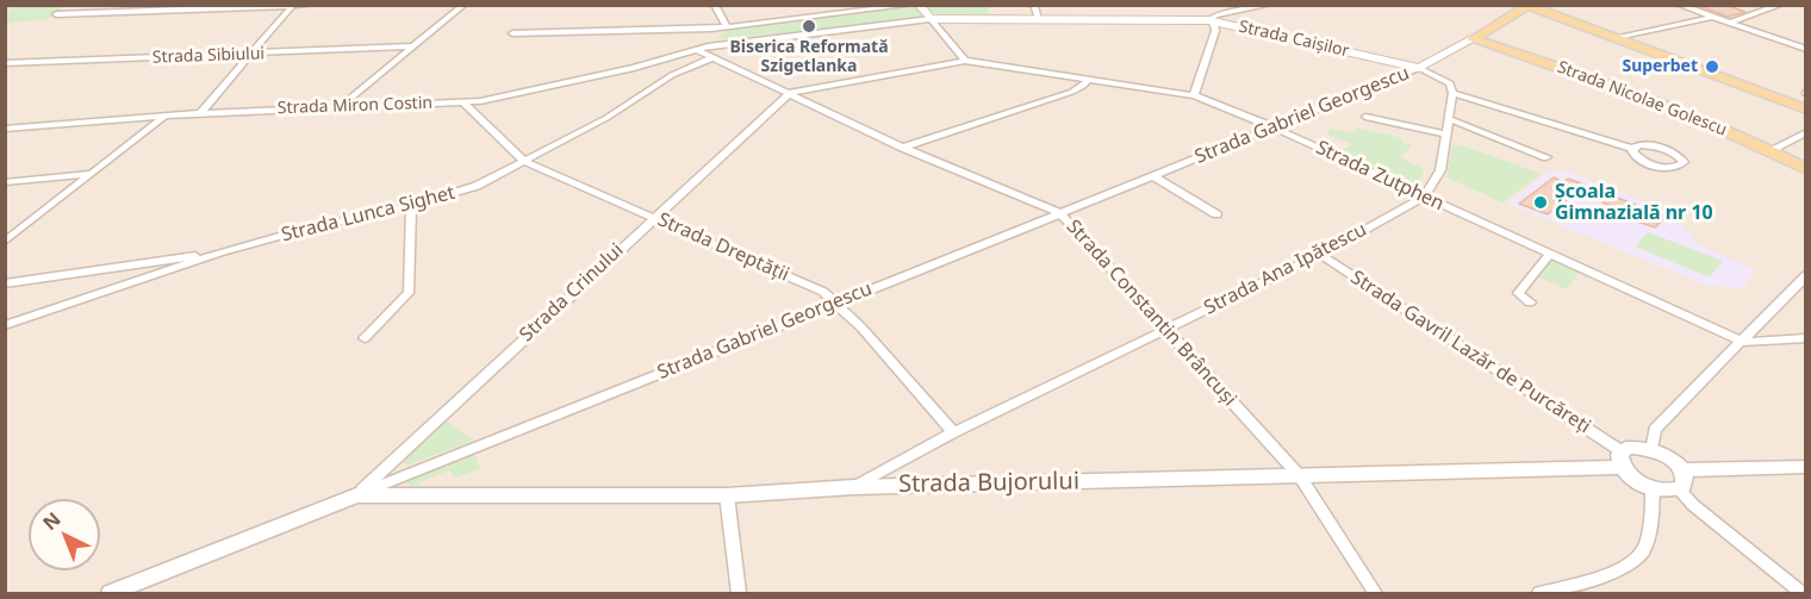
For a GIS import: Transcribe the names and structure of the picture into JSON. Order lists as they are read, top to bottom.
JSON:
{
  "streets": {
    "main road": ["Strada Caișilor", "Strada Nicolae Golescu"],
    "street": [
      "Strada Sibiului",
      "Strada Miron Costin",
      "Strada Gabriel Georgescu",
      "Strada Zutphen",
      "Strada Lunca Sighet",
      "Strada Dreptății",
      "Strada Ana Ipătescu",
      "Strada Crinului",
      "Strada Constantin Brâncuși",
      "Strada Gavril Lazăr de Purcăreți",
      "Strada Bujorului"
    ]
  },
  "crossings": [
    ["Strada Caișilor", "Strada Miron Costin"],
    ["Strada Caișilor", "Strada Gabriel Georgescu"],
    ["Strada Miron Costin", "Strada Dreptății"],
    ["Strada Miron Costin", "Strada Constantin Brâncuși"],
    ["Strada Gabriel Georgescu", "Strada Zutphen"],
    ["Strada Gabriel Georgescu", "Strada Dreptății"],
    ["Strada Gabriel Georgescu", "Strada Crinului"],
    ["Strada Gabriel Georgescu", "Strada Constantin Brâncuși"],
    ["Strada Gabriel Georgescu", "Strada Bujorului"],
    ["Strada Zutphen", "Strada Ana Ipătescu"],
    ["Strada Zutphen", "Strada Crinului"],
    ["Strada Zutphen", "Strada Constantin Brâncuși"],
    ["Strada Lunca Sighet", "Strada Dreptății"],
    ["Strada Lunca Sighet", "Strada Constantin Brâncuși"],
    ["Strada Dreptății", "Strada Ana Ipătescu"],
    ["Strada Dreptății", "Strada Crinului"],
    ["Strada Ana Ipătescu", "Strada Constantin Brâncuși"],
    ["Strada Ana Ipătescu", "Strada Gavril Lazăr de Purcăreți"],
    ["Strada Ana Ipătescu", "Strada Bujorului"],
    ["Strada Crinului", "Strada Constantin Brâncuși"],
    ["Strada Crinului", "Strada Bujorului"],
    ["Strada Constantin Brâncuși", "Strada Bujorului"],
    ["Strada Gavril Lazăr de Purcăreți", "Strada Bujorului"]
  ],
  "places": ["Biserica Reformată Szigetlanka", "Superbet", "Școala Gimnazială nr 10"],
  "north": "top left"
}
